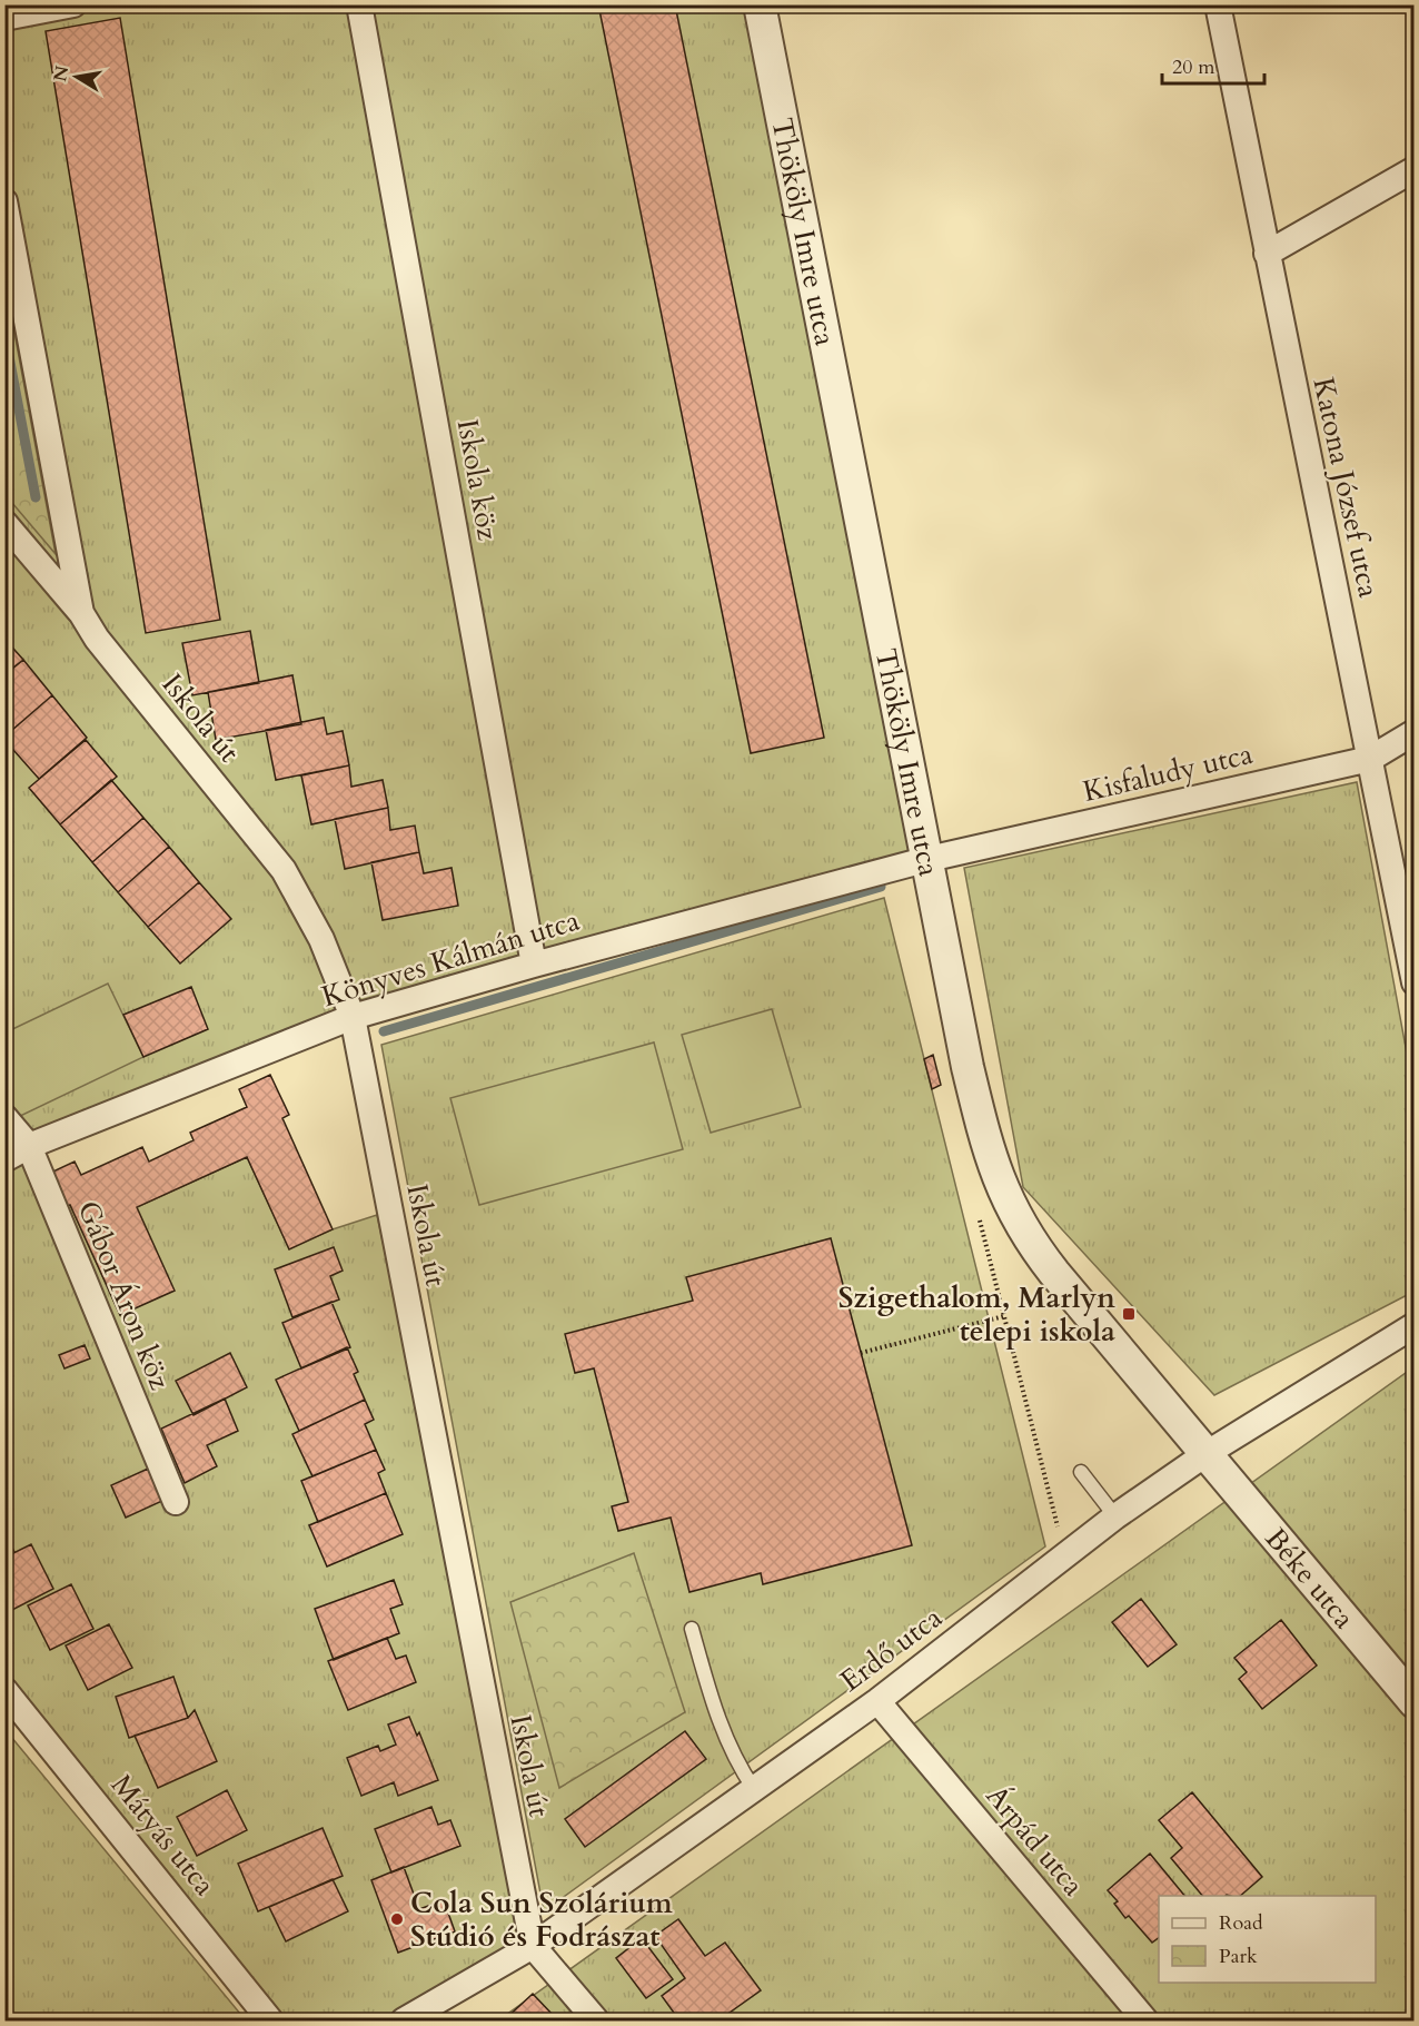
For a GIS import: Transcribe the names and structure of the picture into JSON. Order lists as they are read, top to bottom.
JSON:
{
  "streets": {
    "street": [
      "Thököly Imre utca",
      "Iskola köz",
      "Katona József utca",
      "Iskola út",
      "Kisfaludy utca",
      "Könyves Kálmán utca",
      "Gábor Áron köz",
      "Béke utca",
      "Erdő utca",
      "Mátyás utca",
      "Árpád utca"
    ]
  },
  "crossings": [
    ["Thököly Imre utca", "Kisfaludy utca"],
    ["Thököly Imre utca", "Könyves Kálmán utca"],
    ["Thököly Imre utca", "Béke utca"],
    ["Thököly Imre utca", "Erdő utca"],
    ["Iskola köz", "Könyves Kálmán utca"],
    ["Katona József utca", "Kisfaludy utca"],
    ["Iskola út", "Könyves Kálmán utca"],
    ["Iskola út", "Erdő utca"],
    ["Kisfaludy utca", "Könyves Kálmán utca"],
    ["Könyves Kálmán utca", "Gábor Áron köz"],
    ["Béke utca", "Erdő utca"],
    ["Erdő utca", "Árpád utca"]
  ],
  "places": {
    "transit": ["Szigethalom, Marlyn telepi iskola"],
    "other": ["Cola Sun Szolárium Stúdió és Fodrászat"]
  },
  "legend": ["Road", "Park"],
  "scale_bar": "20 m",
  "north": "left"
}
